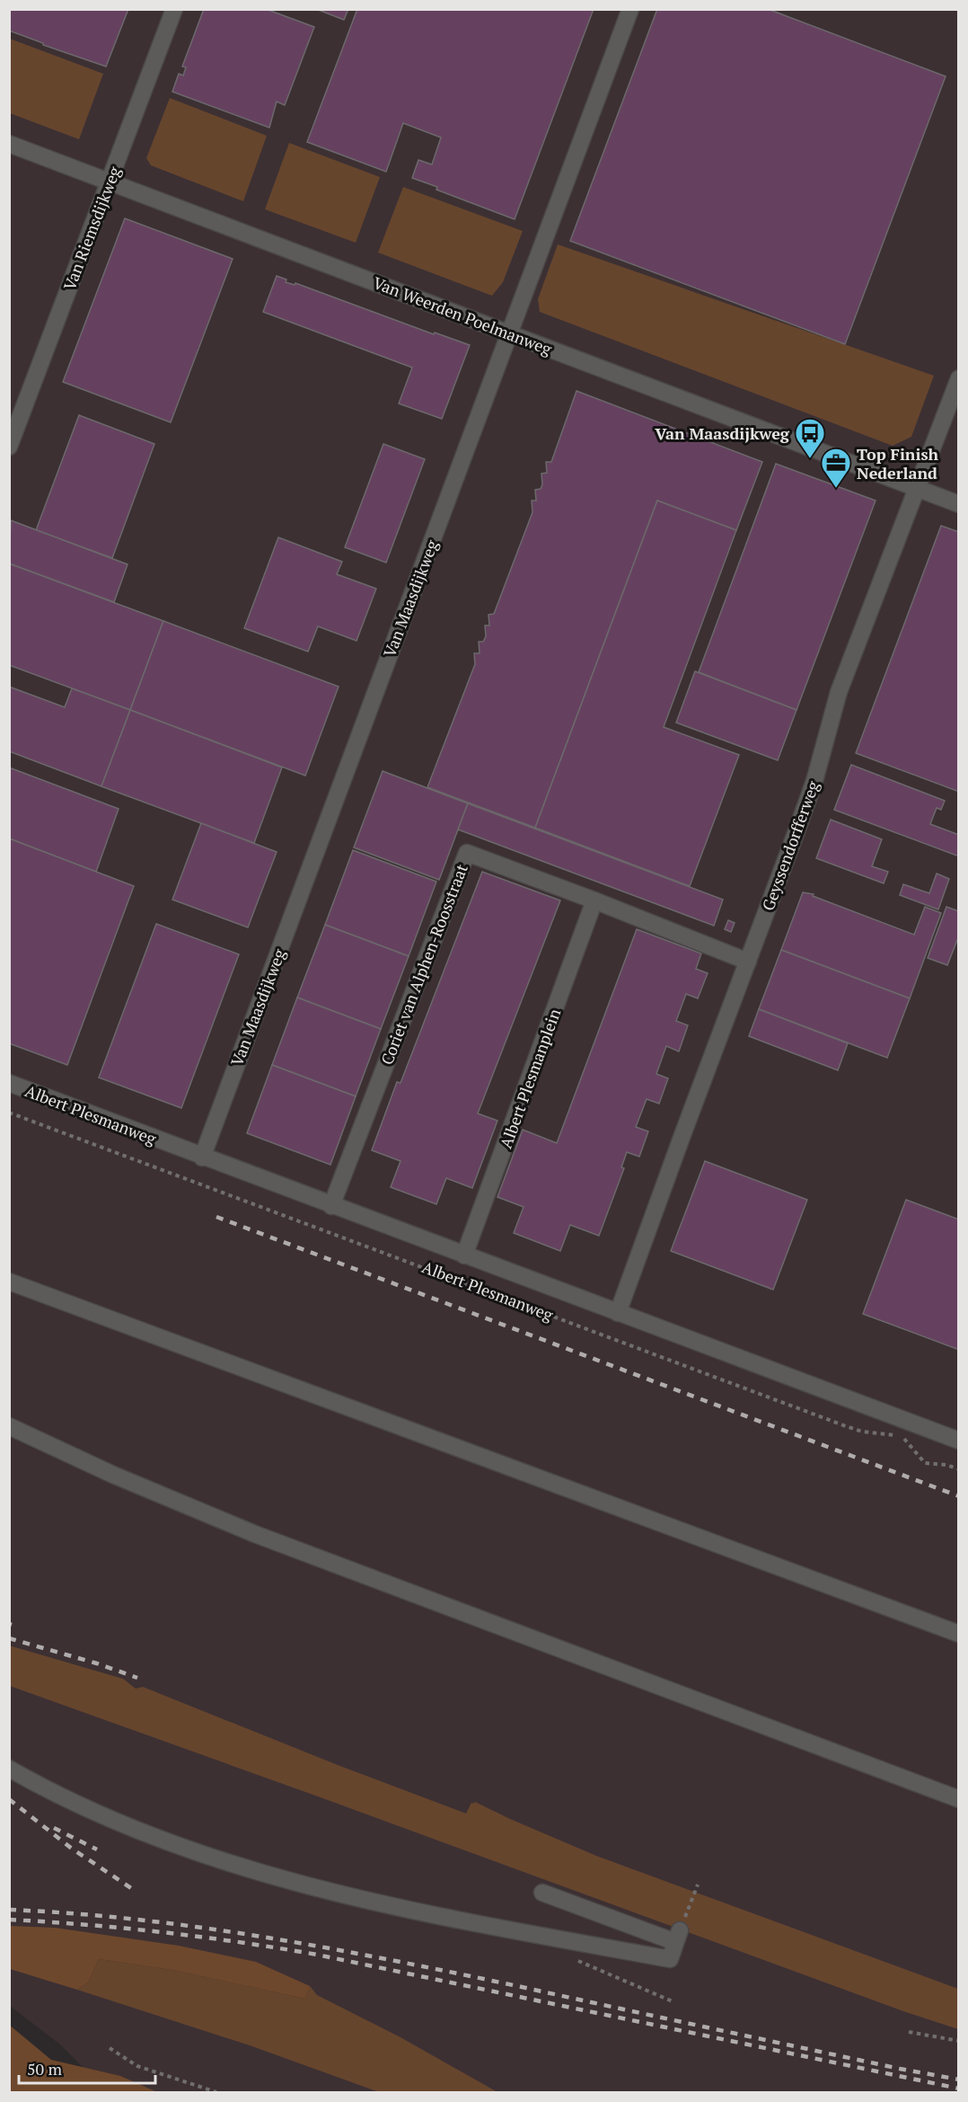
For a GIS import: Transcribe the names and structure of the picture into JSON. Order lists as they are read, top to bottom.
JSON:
{
  "streets": {
    "street": [
      "Van Riemsdijkweg",
      "Van Weerden Poelmanweg",
      "Van Maasdijkweg",
      "Geyssendorfferweg",
      "Coriet van Alphen-Roosstraat",
      "Albert Plesmanplein",
      "Albert Plesmanweg"
    ]
  },
  "crossings": [
    ["Van Riemsdijkweg", "Van Weerden Poelmanweg"],
    ["Van Weerden Poelmanweg", "Van Maasdijkweg"],
    ["Van Weerden Poelmanweg", "Geyssendorfferweg"],
    ["Van Maasdijkweg", "Albert Plesmanweg"],
    ["Geyssendorfferweg", "Coriet van Alphen-Roosstraat"],
    ["Geyssendorfferweg", "Albert Plesmanweg"],
    ["Coriet van Alphen-Roosstraat", "Albert Plesmanplein"],
    ["Coriet van Alphen-Roosstraat", "Albert Plesmanweg"],
    ["Albert Plesmanplein", "Albert Plesmanweg"]
  ],
  "places": {
    "bus stop": ["Van Maasdijkweg"],
    "office": ["Top Finish Nederland"]
  },
  "scale_bar": "50 m"
}
